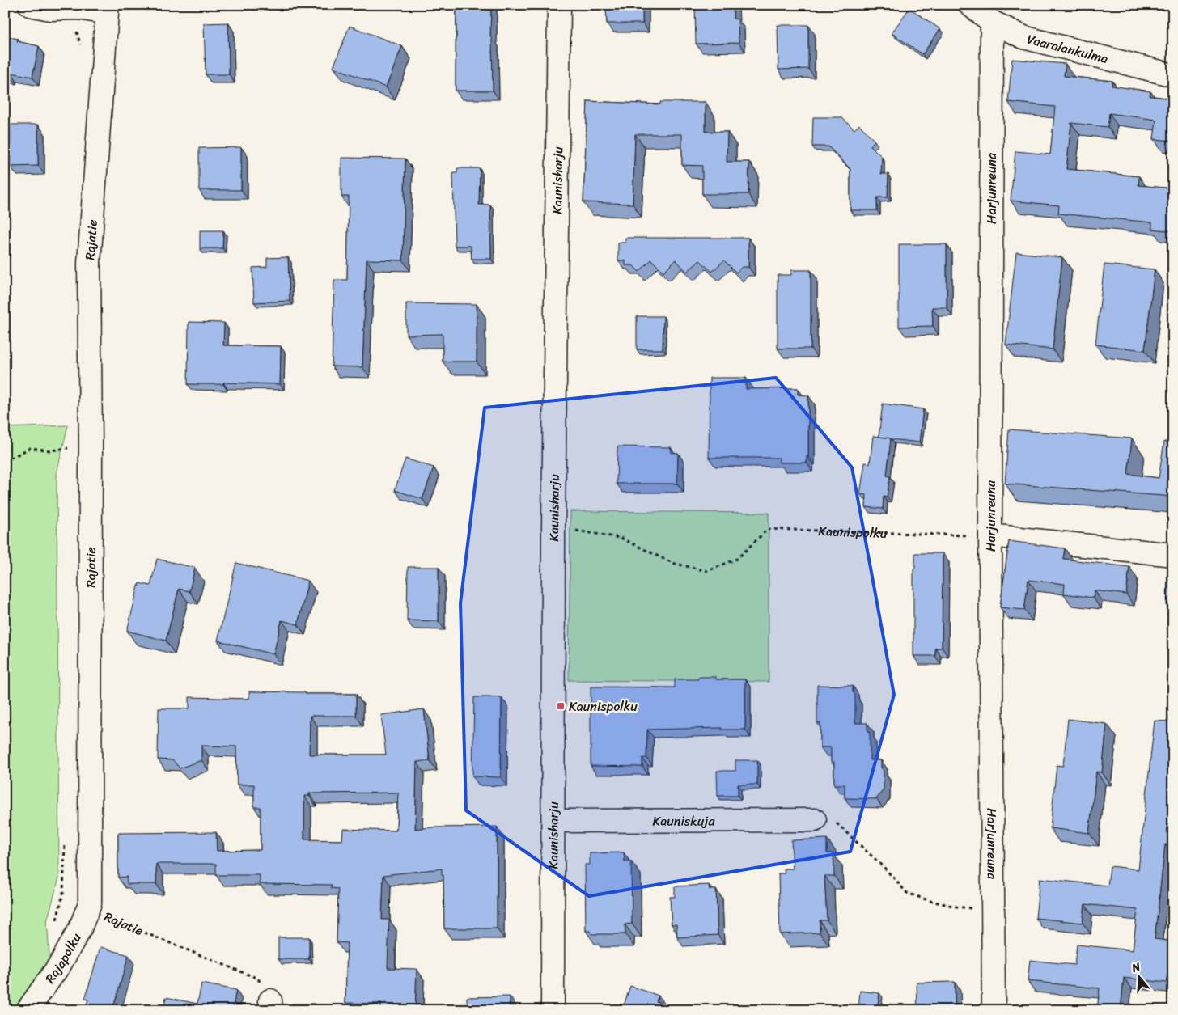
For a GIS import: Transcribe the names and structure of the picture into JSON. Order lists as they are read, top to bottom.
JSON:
{
  "streets": {
    "street": [
      "Vaaralankulma",
      "Kaunisharju",
      "Harjunreuna",
      "Rajatie",
      "Kauniskuja",
      "Rajapolku"
    ],
    "path": ["Kaunispolku"]
  },
  "crossings": [
    ["Vaaralankulma", "Harjunreuna"],
    ["Kaunisharju", "Kaunispolku"],
    ["Kaunisharju", "Kauniskuja"],
    ["Harjunreuna", "Kaunispolku"],
    ["Rajatie", "Rajapolku"]
  ],
  "places": {
    "transit": ["Kaunispolku"]
  },
  "north": "top"
}
